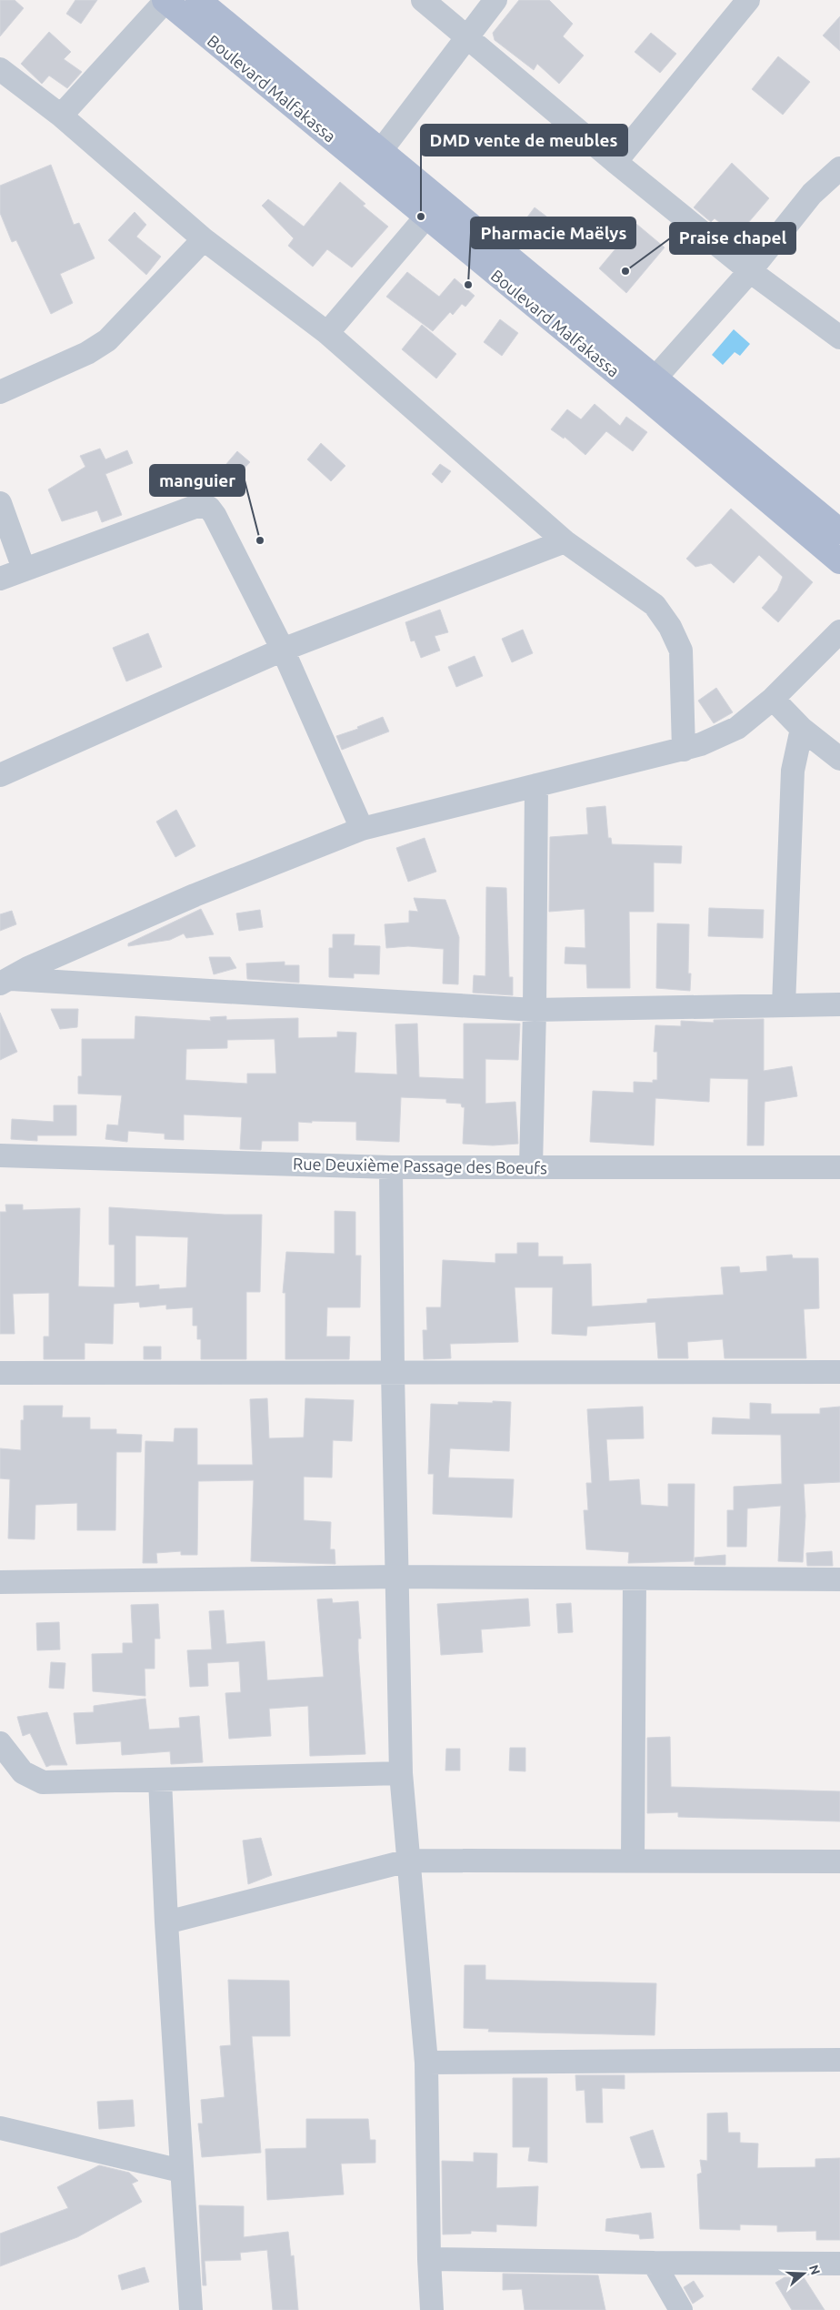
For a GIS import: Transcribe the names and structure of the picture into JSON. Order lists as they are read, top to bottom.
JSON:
{
  "streets": {
    "main road": ["Boulevard Malfakassa"],
    "street": ["Rue Deuxième Passage des Boeufs"]
  },
  "places": [
    "DMD vente de meubles",
    "Praise chapel",
    "Pharmacie Maëlys",
    "manguier"
  ],
  "north": "right"
}
